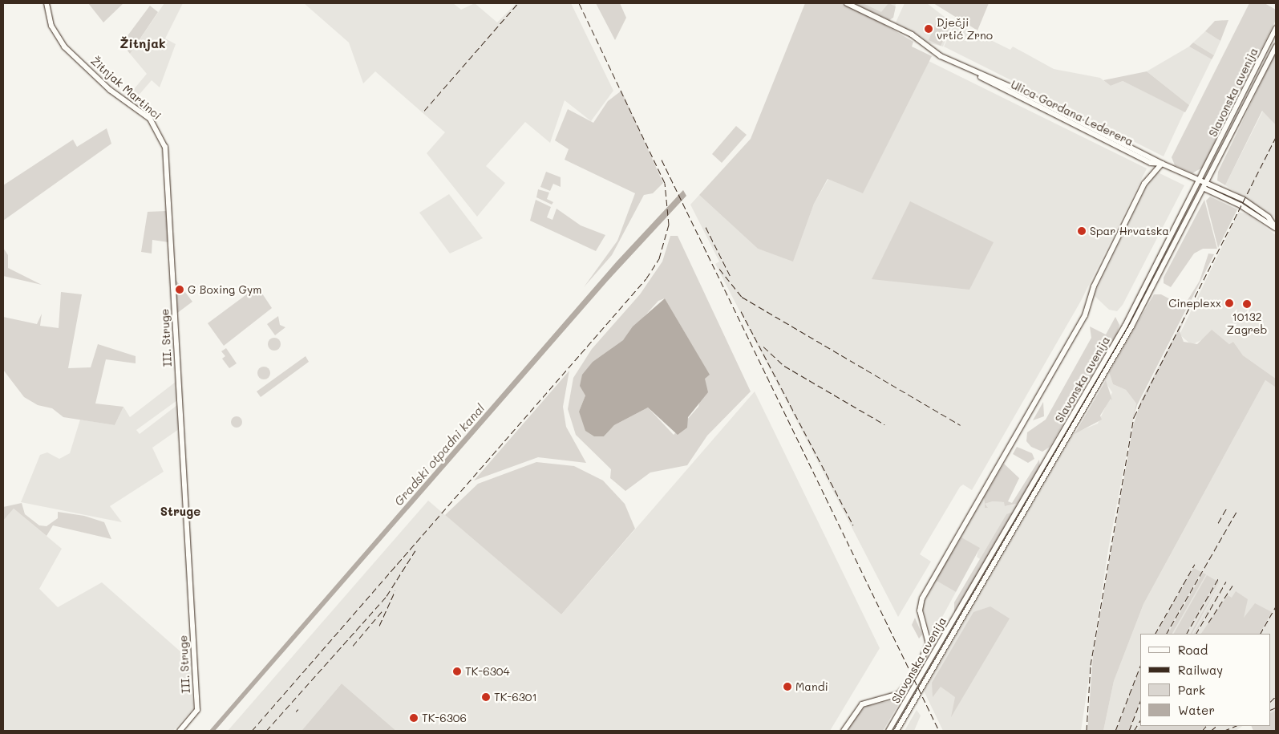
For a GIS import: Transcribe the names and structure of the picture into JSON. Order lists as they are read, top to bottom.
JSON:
{
  "streets": {
    "street": [
      "Žitnjak Martinci",
      "Slavonska avenija",
      "Ulica Gordana Lederera",
      "III. Struge"
    ]
  },
  "crossings": [
    ["Žitnjak Martinci", "III. Struge"],
    ["Slavonska avenija", "Ulica Gordana Lederera"]
  ],
  "districts": ["Žitnjak", "Struge"],
  "water": ["Gradski otpadni kanal"],
  "places": [
    "Dječji vrtić Zrno",
    "Spar Hrvatska",
    "G Boxing Gym",
    "Cineplexx",
    "10132 Zagreb",
    "TK-6304",
    "Mandi",
    "TK-6301",
    "TK-6306"
  ],
  "legend": [
    "Road",
    "Railway",
    "Park",
    "Water"
  ]
}
